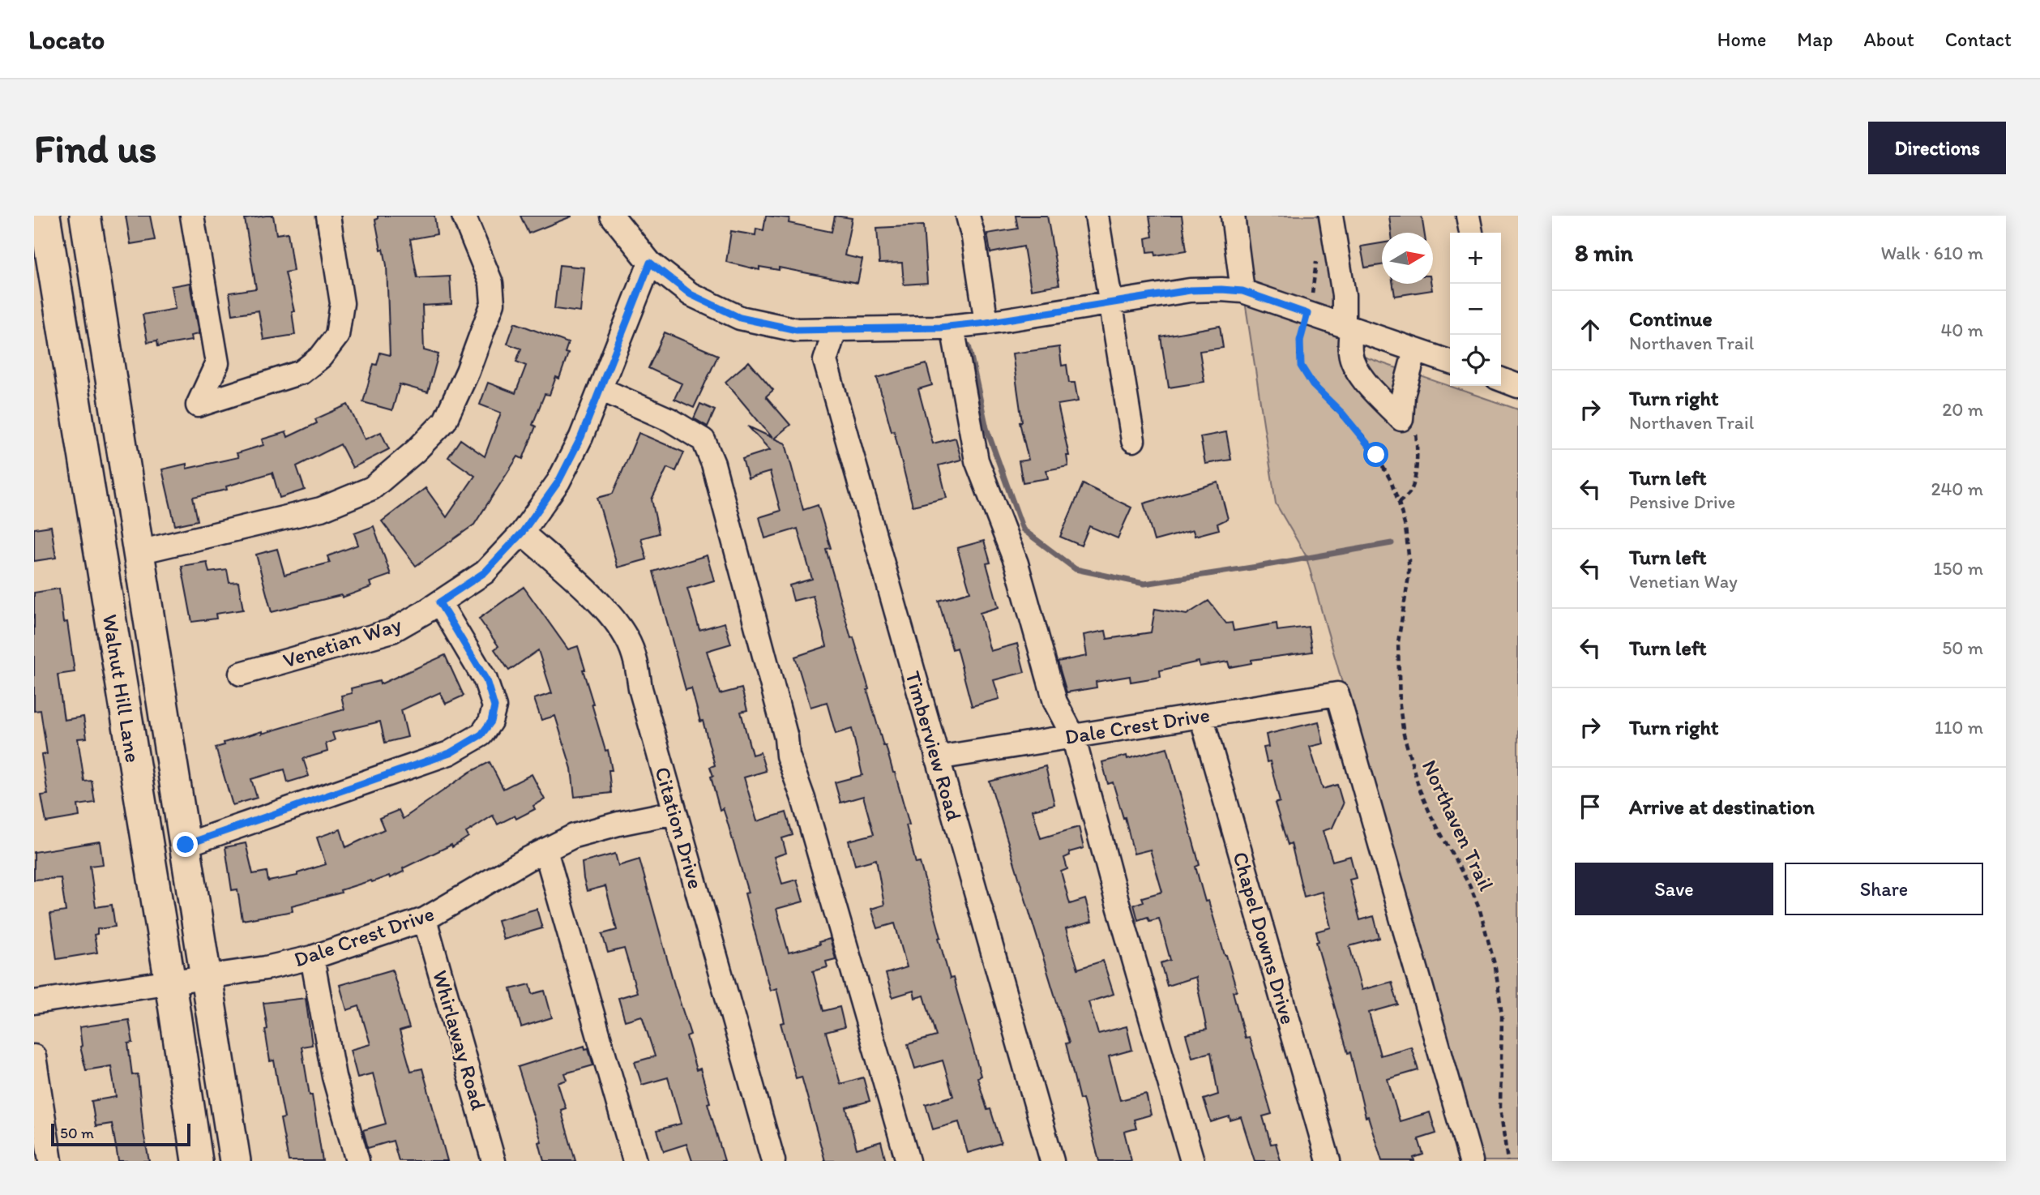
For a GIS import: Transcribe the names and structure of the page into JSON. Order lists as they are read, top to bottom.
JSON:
{
  "streets": {
    "main road": ["Walnut Hill Lane"],
    "street": [
      "Venetian Way",
      "Dale Crest Drive",
      "Timberview Road",
      "Citation Drive",
      "Chapel Downs Drive",
      "Whirlaway Road"
    ],
    "path": ["Northaven Trail"]
  },
  "crossings": [
    ["Venetian Way", "Citation Drive"],
    ["Walnut Hill Lane", "Dale Crest Drive"],
    ["Dale Crest Drive", "Timberview Road"],
    ["Dale Crest Drive", "Citation Drive"],
    ["Dale Crest Drive", "Chapel Downs Drive"],
    ["Dale Crest Drive", "Whirlaway Road"]
  ],
  "scale_bar": "50 m",
  "north": "right",
  "page": {
    "header": "Locato",
    "nav": [
      "Home",
      "Map",
      "About",
      "Contact"
    ],
    "buttons": [
      "Directions",
      ["Save", "Share"]
    ],
    "title": "Find us",
    "heading": ["8 min", "Walk · 610 m"],
    "map_buttons": ["+", "−"],
    "list": [
      ["Continue", "Northaven Trail", "40 m"],
      ["Turn right", "Northaven Trail", "20 m"],
      ["Turn left", "Pensive Drive", "240 m"],
      ["Turn left", "Venetian Way", "150 m"],
      ["Turn left", "50 m"],
      ["Turn right", "110 m"],
      "Arrive at destination"
    ],
    "scale": "50 m"
  }
}
